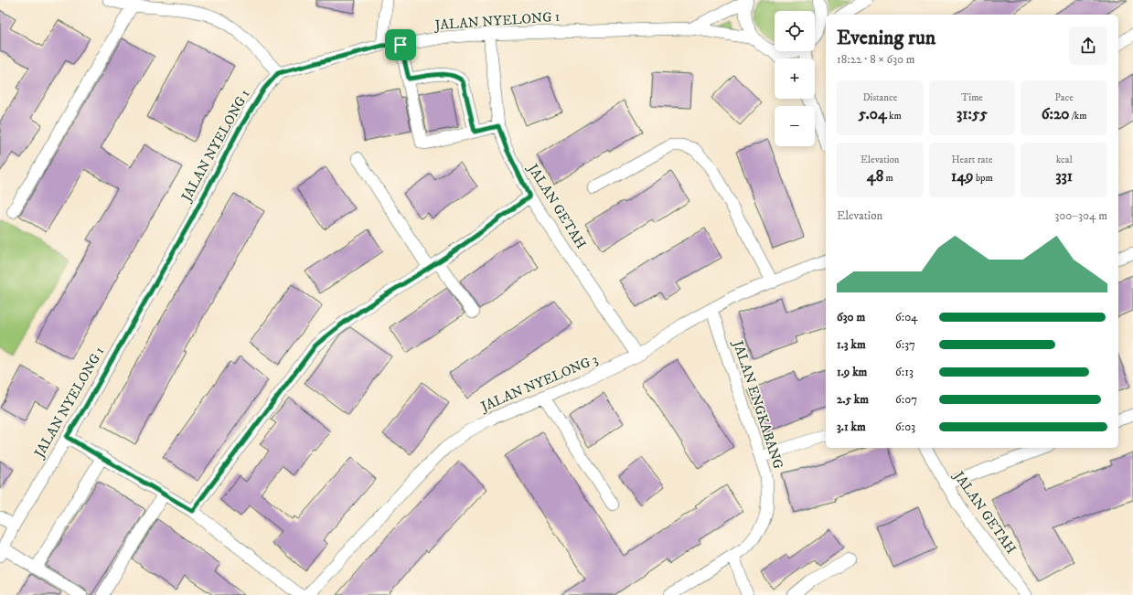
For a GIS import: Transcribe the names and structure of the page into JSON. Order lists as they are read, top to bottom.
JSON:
{
  "streets": {
    "street": [
      "JALAN NYELONG 1",
      "JALAN GETAH",
      "JALAN NYELONG 3",
      "JALAN ENGKABANG"
    ]
  },
  "crossings": [
    ["JALAN NYELONG 1", "JALAN GETAH"],
    ["JALAN GETAH", "JALAN NYELONG 3"],
    ["JALAN NYELONG 3", "JALAN ENGKABANG"]
  ],
  "page": {
    "map_buttons": ["+", "−"],
    "heading": ["Evening run", "18:22 · 8 × 630 m"],
    "stats": [
      ["Distance", "5.04 km"],
      ["Time", "31:55"],
      ["Pace", "6:20 /km"],
      ["Elevation", "48 m"],
      ["Heart rate", "149 bpm"],
      ["kcal", "331"]
    ],
    "chart": ["Elevation", "300–304 m"],
    "list": [
      {
        "name": "630 m",
        "note": "6:04"
      },
      {
        "name": "1.3 km",
        "note": "6:37"
      },
      {
        "name": "1.9 km",
        "note": "6:13"
      },
      {
        "name": "2.5 km",
        "note": "6:07"
      },
      {
        "name": "3.1 km",
        "note": "6:03"
      }
    ]
  }
}
